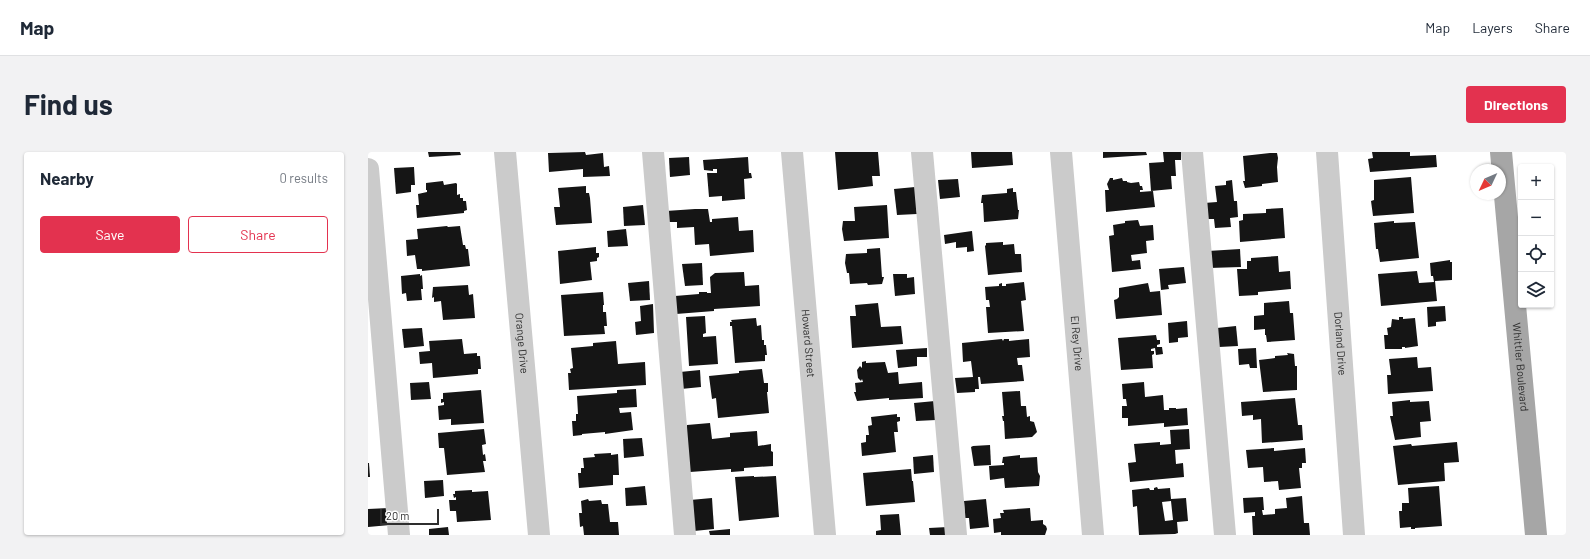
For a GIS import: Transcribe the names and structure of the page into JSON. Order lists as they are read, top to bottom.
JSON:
{
  "streets": {
    "main road": ["Whittier Boulevard"],
    "street": [
      "Orange Drive",
      "Howard Street",
      "El Rey Drive",
      "Dorland Drive"
    ]
  },
  "scale_bar": "20 m",
  "north": "bottom left",
  "page": {
    "header": "Map",
    "nav": ["Map", "Layers", "Share"],
    "buttons": [
      "Directions",
      ["Save", "Share"]
    ],
    "title": "Find us",
    "heading": ["Nearby", "0 results"],
    "map_buttons": ["+", "−"],
    "scale": "20 m"
  }
}
